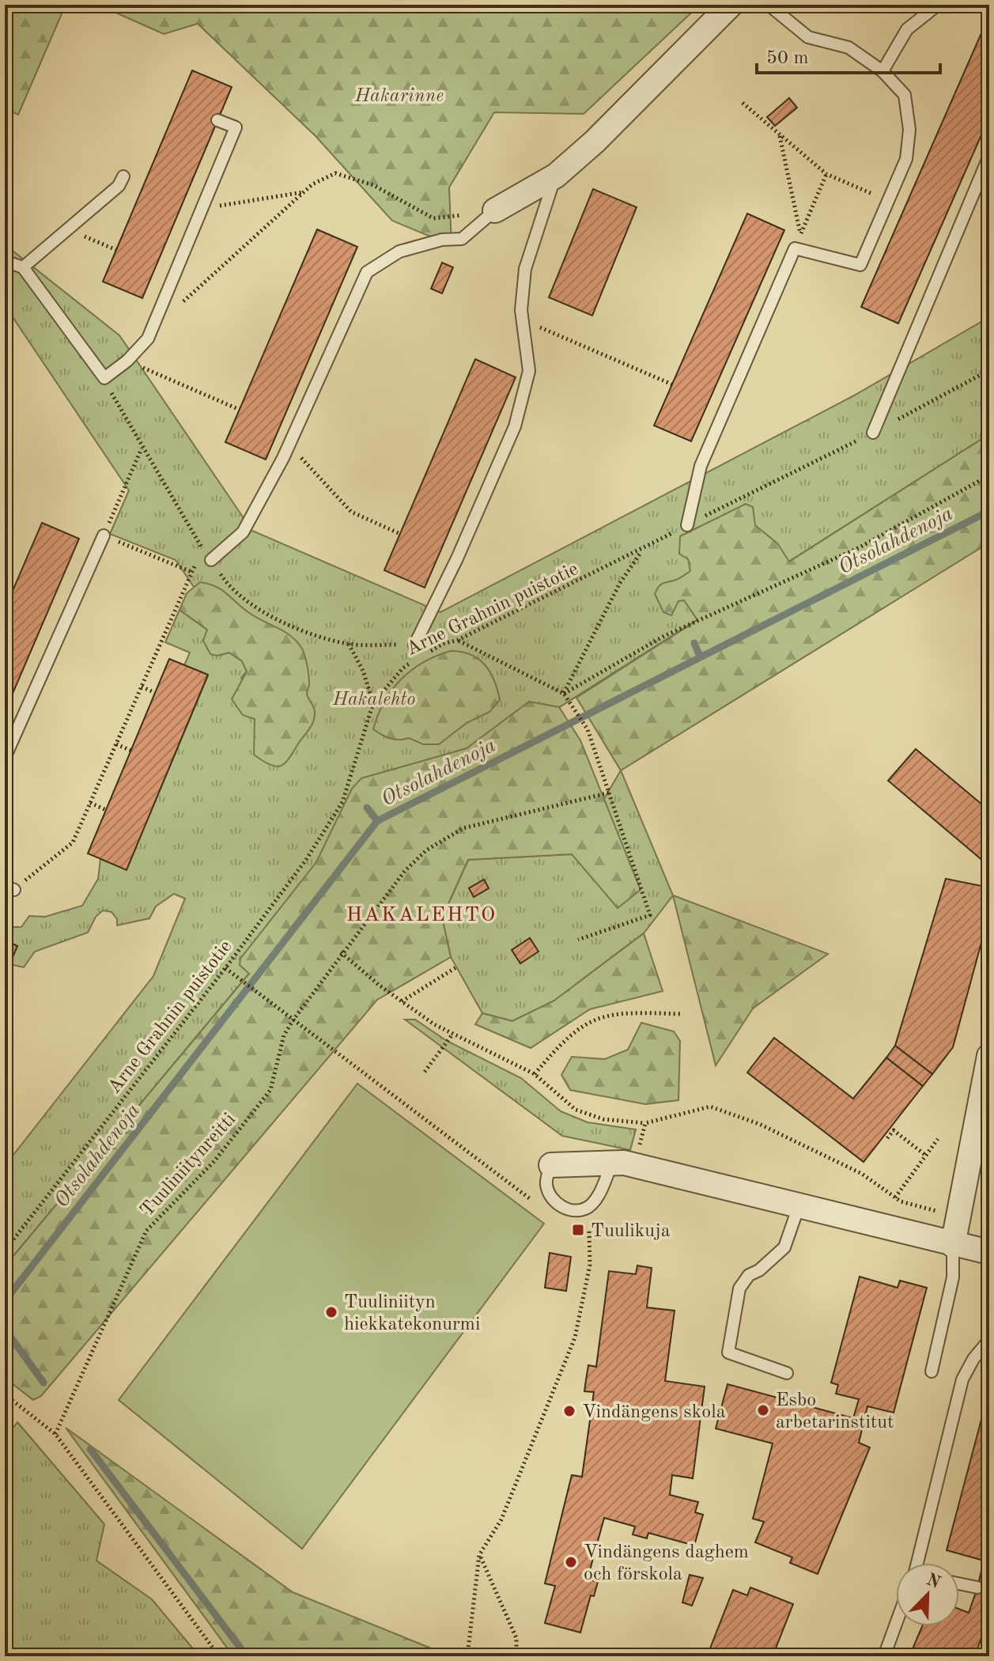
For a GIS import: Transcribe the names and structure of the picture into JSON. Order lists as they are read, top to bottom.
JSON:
{
  "streets": {
    "path": ["Arne Grahnin puistotie", "Tuuliniitynreitti"]
  },
  "districts": ["HAKALEHTO"],
  "water": ["Otsolahdenoja"],
  "parks": ["Hakarinne", "Hakalehto"],
  "places": {
    "transit": ["Tuulikuja"],
    "other": [
      "Tuuliniityn hiekkatekonurmi",
      "Esbo arbetarinstitut",
      "Vindängens skola",
      "Vindängens daghem och förskola"
    ]
  },
  "scale_bar": "50 m",
  "north": "top right"
}
